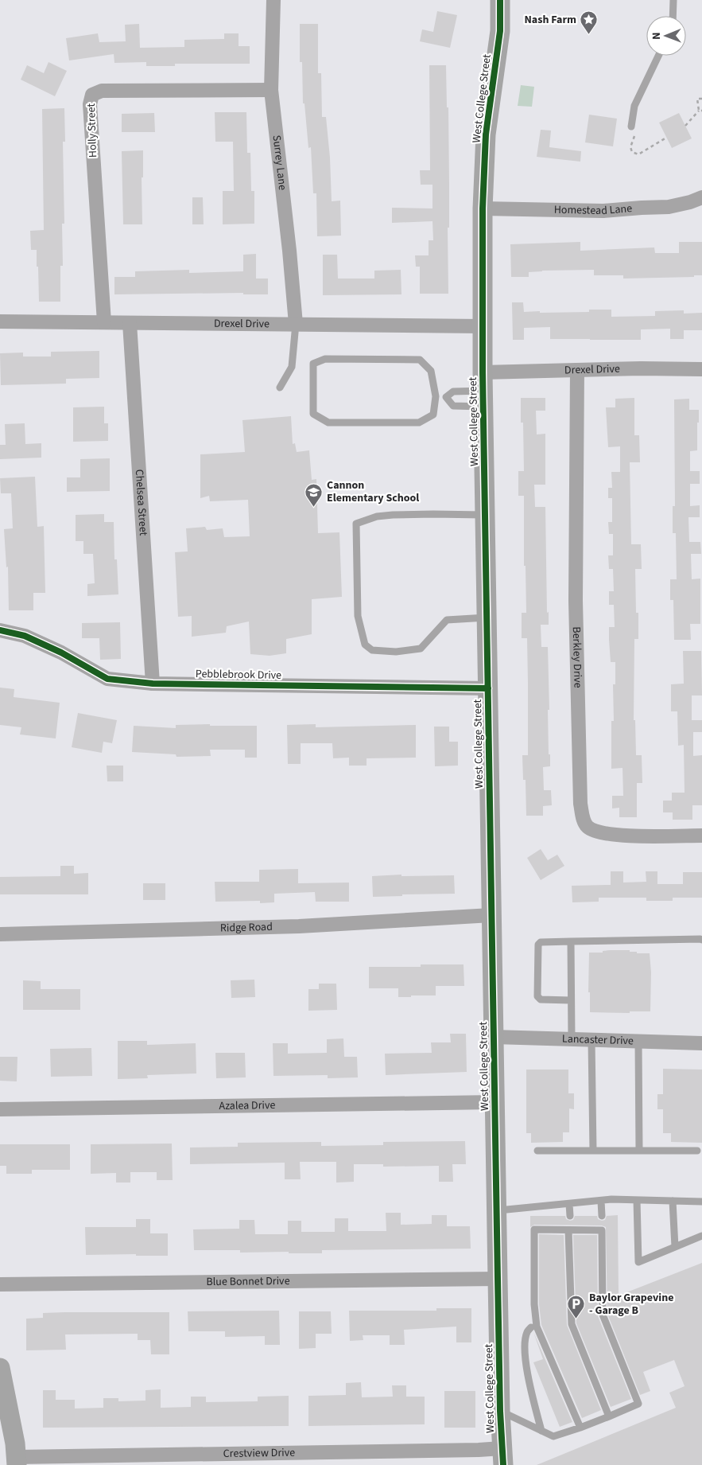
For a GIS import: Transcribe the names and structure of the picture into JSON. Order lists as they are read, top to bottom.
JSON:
{
  "streets": {
    "street": [
      "West College Street",
      "Holly Street",
      "Surrey Lane",
      "Homestead Lane",
      "Drexel Drive",
      "Chelsea Street",
      "Berkley Drive",
      "Pebblebrook Drive",
      "Ridge Road",
      "Lancaster Drive",
      "Azalea Drive",
      "Blue Bonnet Drive",
      "Crestview Drive"
    ]
  },
  "crossings": [
    ["West College Street", "Homestead Lane"],
    ["West College Street", "Drexel Drive"],
    ["West College Street", "Pebblebrook Drive"],
    ["West College Street", "Ridge Road"],
    ["West College Street", "Lancaster Drive"],
    ["West College Street", "Azalea Drive"],
    ["West College Street", "Blue Bonnet Drive"],
    ["West College Street", "Crestview Drive"],
    ["Holly Street", "Surrey Lane"],
    ["Holly Street", "Drexel Drive"],
    ["Surrey Lane", "Drexel Drive"],
    ["Drexel Drive", "Chelsea Street"],
    ["Drexel Drive", "Berkley Drive"],
    ["Chelsea Street", "Pebblebrook Drive"]
  ],
  "places": {
    "place": ["Nash Farm"],
    "school or university": ["Cannon Elementary School"],
    "parking": ["Baylor Grapevine - Garage B"]
  },
  "north": "left"
}
